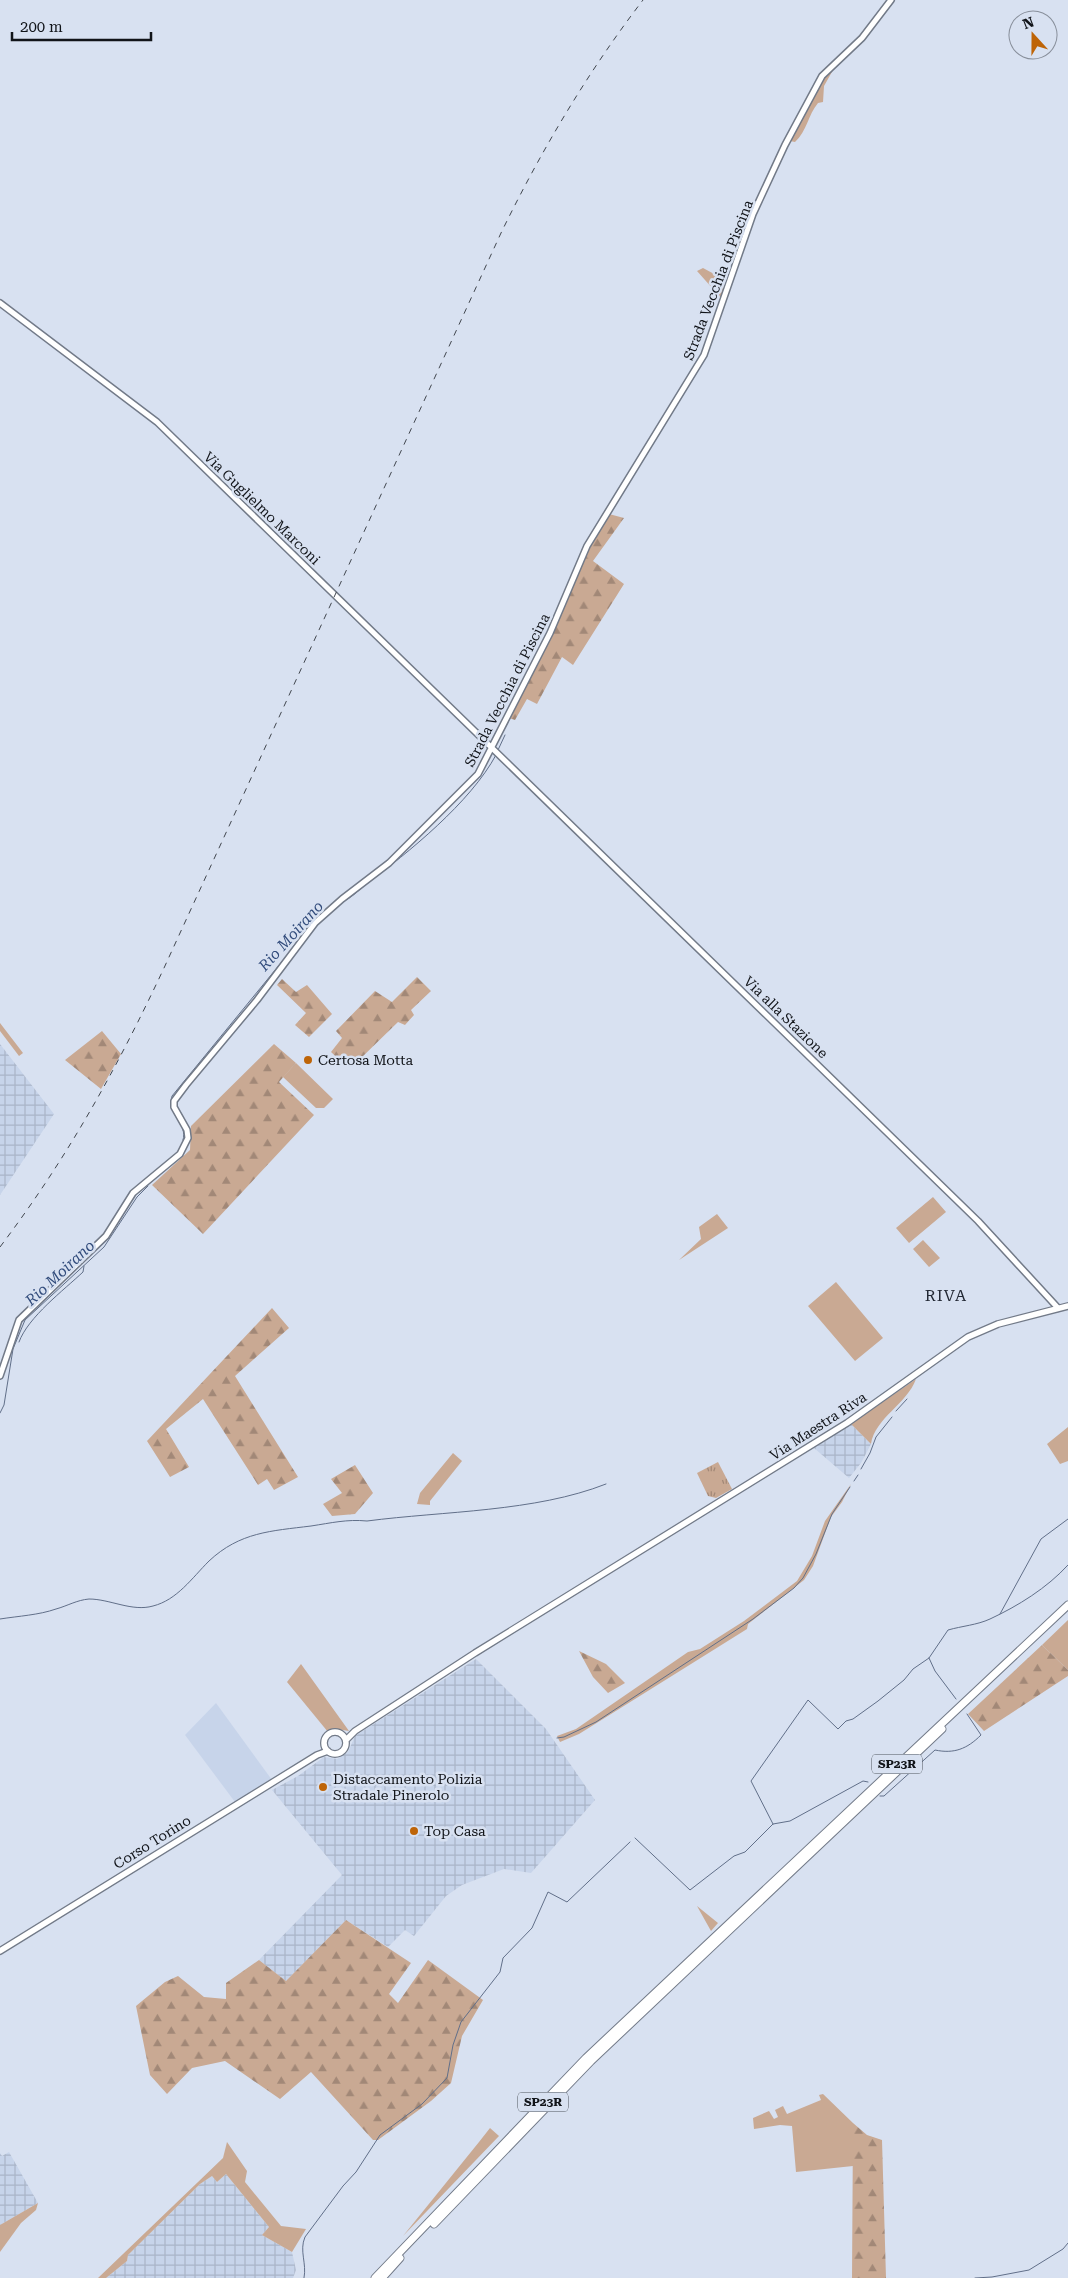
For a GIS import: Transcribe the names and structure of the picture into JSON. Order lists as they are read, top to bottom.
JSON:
{
  "streets": {
    "highway": ["SP23R"],
    "main road": ["Via Maestra Riva", "Corso Torino"],
    "street": ["Strada Vecchia di Piscina", "Via Guglielmo Marconi", "Via alla Stazione"]
  },
  "crossings": [
    ["Strada Vecchia di Piscina", "Via Guglielmo Marconi"],
    ["Strada Vecchia di Piscina", "Via alla Stazione"],
    ["Via Guglielmo Marconi", "Via alla Stazione"],
    ["Via alla Stazione", "Via Maestra Riva"]
  ],
  "districts": ["RIVA"],
  "water": ["Rio Moirano"],
  "places": ["Certosa Motta", "Distaccamento Polizia Stradale Pinerolo", "Top Casa"],
  "scale_bar": "200 m",
  "north": "top"
}
